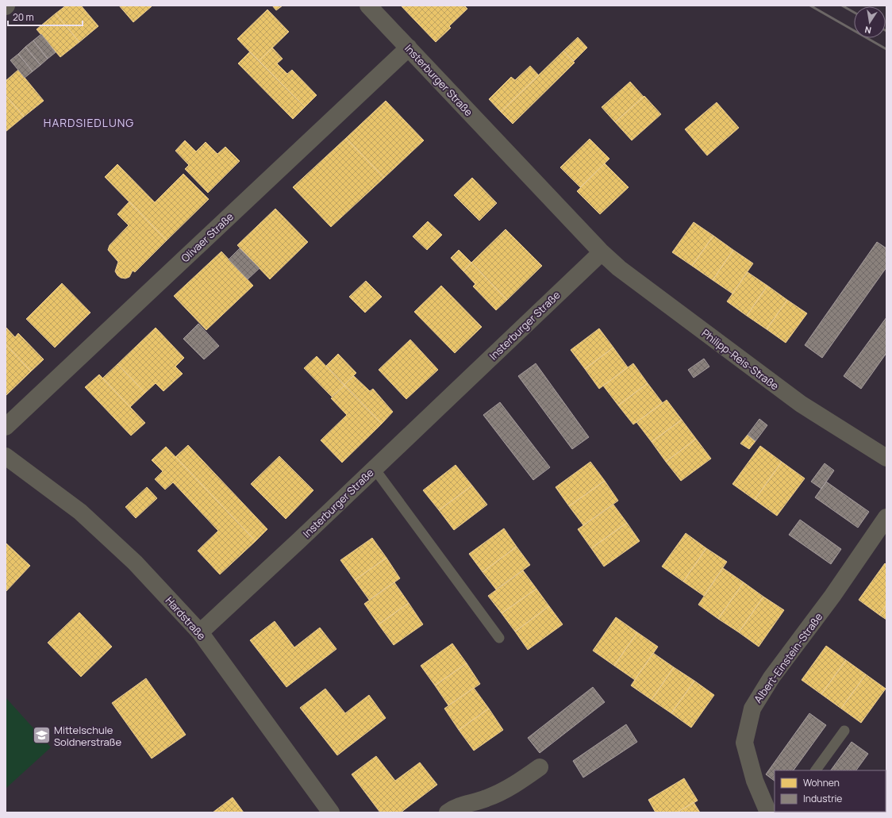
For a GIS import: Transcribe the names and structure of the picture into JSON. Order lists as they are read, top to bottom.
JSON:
{
  "streets": {
    "street": [
      "Insterburger Straße",
      "Olivaer Straße",
      "Philipp-Reis-Straße",
      "Hardstraße",
      "Albert-Einstein-Straße"
    ]
  },
  "crossings": [
    ["Insterburger Straße", "Olivaer Straße"],
    ["Insterburger Straße", "Philipp-Reis-Straße"],
    ["Insterburger Straße", "Hardstraße"]
  ],
  "districts": ["HARDSIEDLUNG"],
  "places": {
    "school or university": ["Mittelschule Soldnerstraße"]
  },
  "legend": ["Wohnen", "Industrie"],
  "scale_bar": "20 m",
  "north": "bottom"
}
